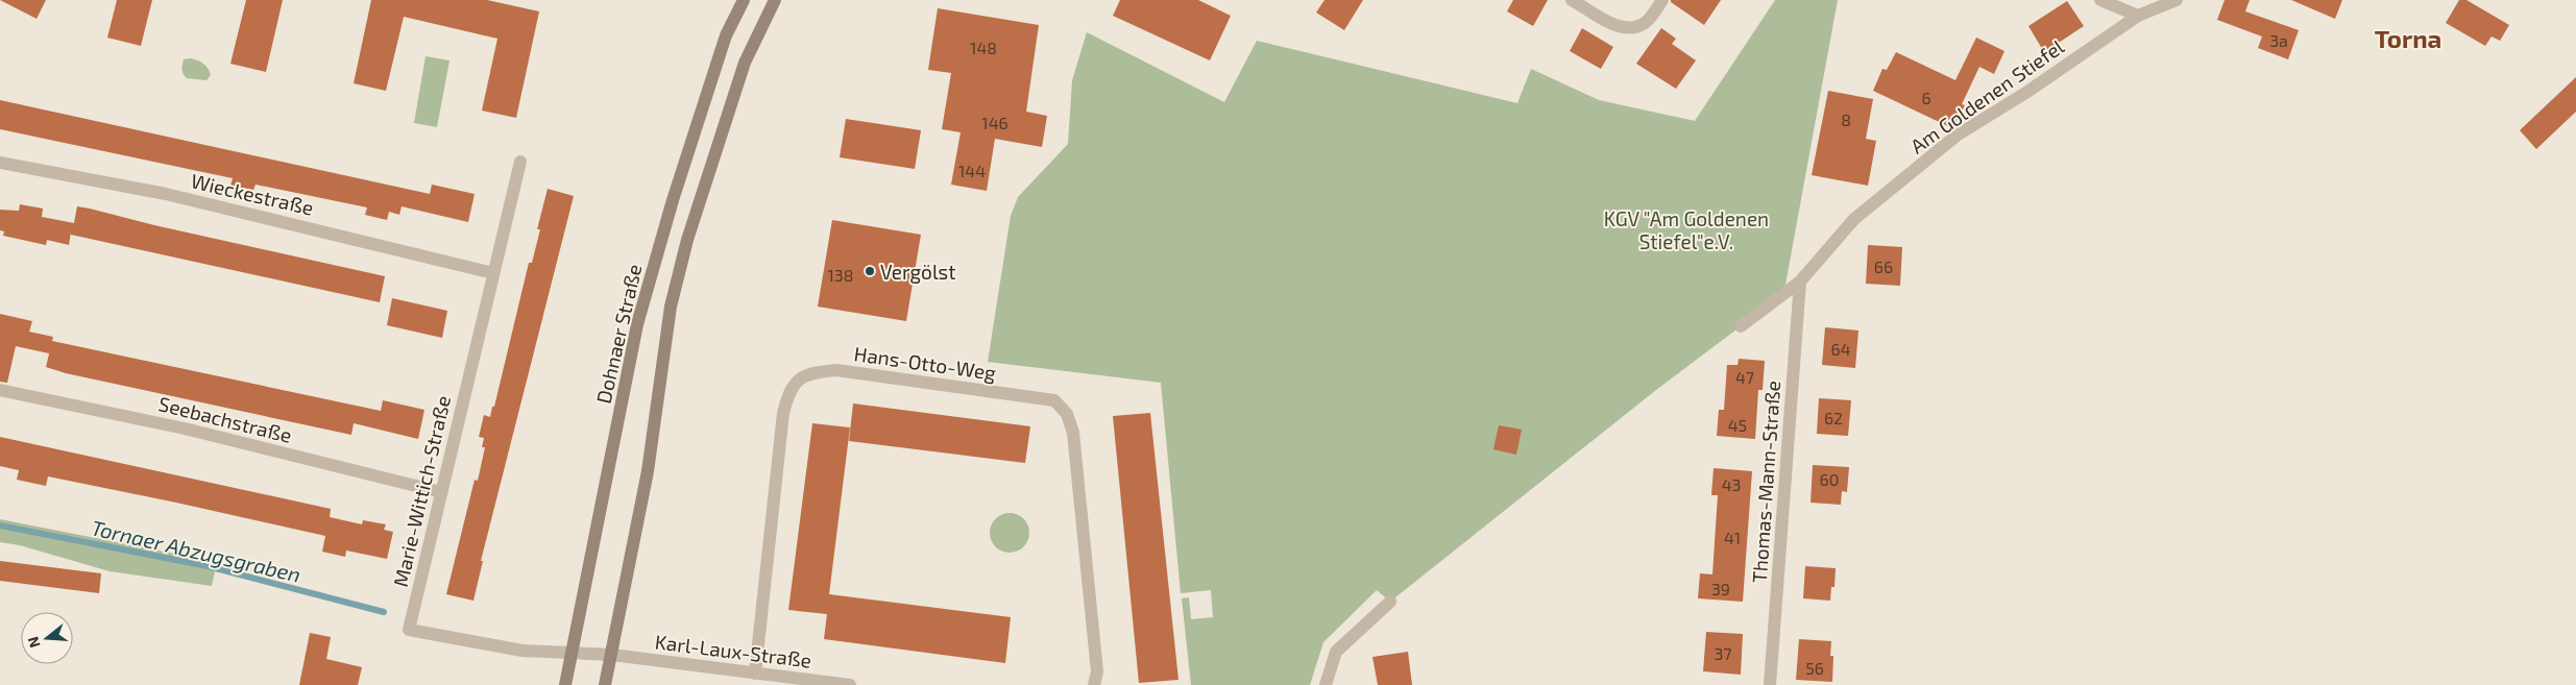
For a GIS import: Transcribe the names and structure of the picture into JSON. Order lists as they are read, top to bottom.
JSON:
{
  "streets": {
    "main road": ["Dohnaer Straße"],
    "street": [
      "Am Goldenen Stiefel",
      "Wieckestraße",
      "Hans-Otto-Weg",
      "Seebachstraße",
      "Thomas-Mann-Straße",
      "Marie-Wittich-Straße",
      "Karl-Laux-Straße"
    ]
  },
  "crossings": [
    ["Am Goldenen Stiefel", "Thomas-Mann-Straße"],
    ["Wieckestraße", "Marie-Wittich-Straße"],
    ["Dohnaer Straße", "Marie-Wittich-Straße"],
    ["Hans-Otto-Weg", "Karl-Laux-Straße"],
    ["Seebachstraße", "Marie-Wittich-Straße"],
    ["Marie-Wittich-Straße", "Karl-Laux-Straße"]
  ],
  "districts": ["Torna"],
  "water": ["Tornaer Abzugsgraben"],
  "parks": ["KGV \"Am Goldenen Stiefel\"e.V."],
  "places": ["Vergölst"],
  "house_numbers": [
    "3a",
    "148",
    "6",
    "8",
    "146",
    "144",
    "66",
    "138",
    "64",
    "47",
    "62",
    "45",
    "60",
    "43",
    "41",
    "39",
    "37",
    "56"
  ],
  "north": "left"
}
